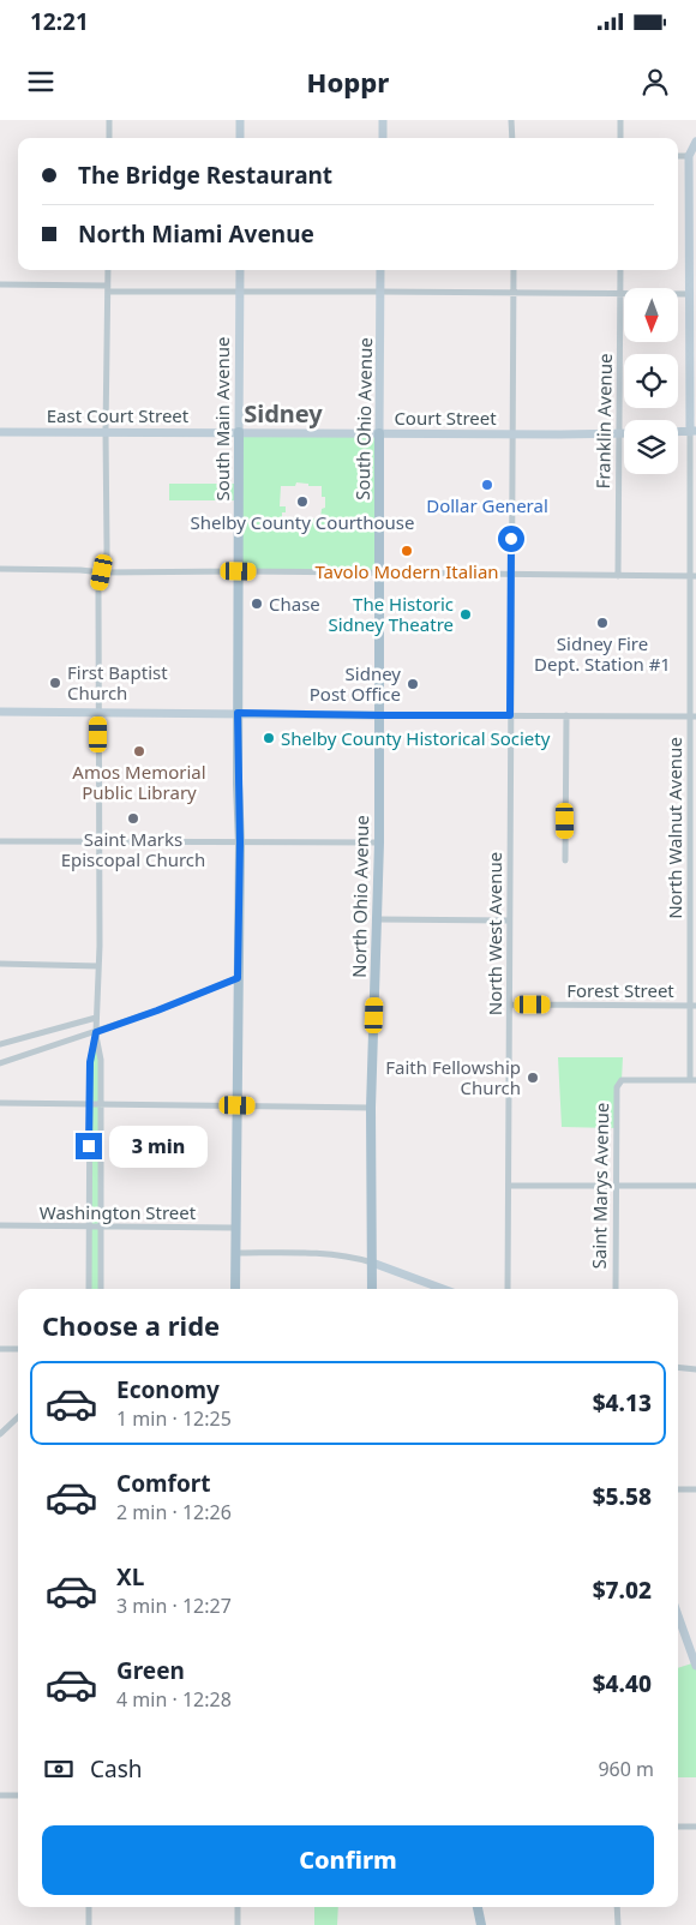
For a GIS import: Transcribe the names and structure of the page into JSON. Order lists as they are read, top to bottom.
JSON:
{
  "streets": {
    "main road": [
      "East Court Street",
      "Court Street",
      "South Main Avenue",
      "South Ohio Avenue",
      "North Ohio Avenue"
    ],
    "street": [
      "Franklin Avenue",
      "North Walnut Avenue",
      "North West Avenue",
      "Forest Street",
      "Saint Marys Avenue",
      "Washington Street"
    ]
  },
  "crossings": [
    ["East Court Street", "Court Street"],
    ["East Court Street", "South Main Avenue"],
    ["East Court Street", "South Ohio Avenue"],
    ["Court Street", "South Ohio Avenue"],
    ["Court Street", "Franklin Avenue"],
    ["Court Street", "North West Avenue"],
    ["South Main Avenue", "Washington Street"],
    ["South Ohio Avenue", "North Ohio Avenue"],
    ["North Walnut Avenue", "Forest Street"],
    ["North Walnut Avenue", "Saint Marys Avenue"],
    ["North West Avenue", "Forest Street"]
  ],
  "districts": ["Sidney"],
  "places": [
    "Dollar General",
    "Shelby County Courthouse",
    "Tavolo Modern Italian",
    "Chase",
    "The Historic Sidney Theatre",
    "Sidney Fire Dept. Station #1",
    "First Baptist Church",
    "Sidney Post Office",
    "Shelby County Historical Society",
    "Amos Memorial Public Library",
    "Saint Marks Episcopal Church",
    "Faith Fellowship Church"
  ],
  "north": "bottom",
  "page": {
    "status": "12:21",
    "header": "Hoppr",
    "banner": ["The Bridge Restaurant", "North Miami Avenue"],
    "bubble": "3 min",
    "heading": "Choose a ride",
    "list": [
      {
        "name": "Economy",
        "note": "1 min · 12:25",
        "value": "$4.13"
      },
      {
        "name": "Comfort",
        "note": "2 min · 12:26",
        "value": "$5.58"
      },
      {
        "name": "XL",
        "note": "3 min · 12:27",
        "value": "$7.02"
      },
      {
        "name": "Green",
        "note": "4 min · 12:28",
        "value": "$4.40"
      }
    ],
    "pay": ["Cash", "960 m"],
    "buttons": "Confirm"
  }
}
